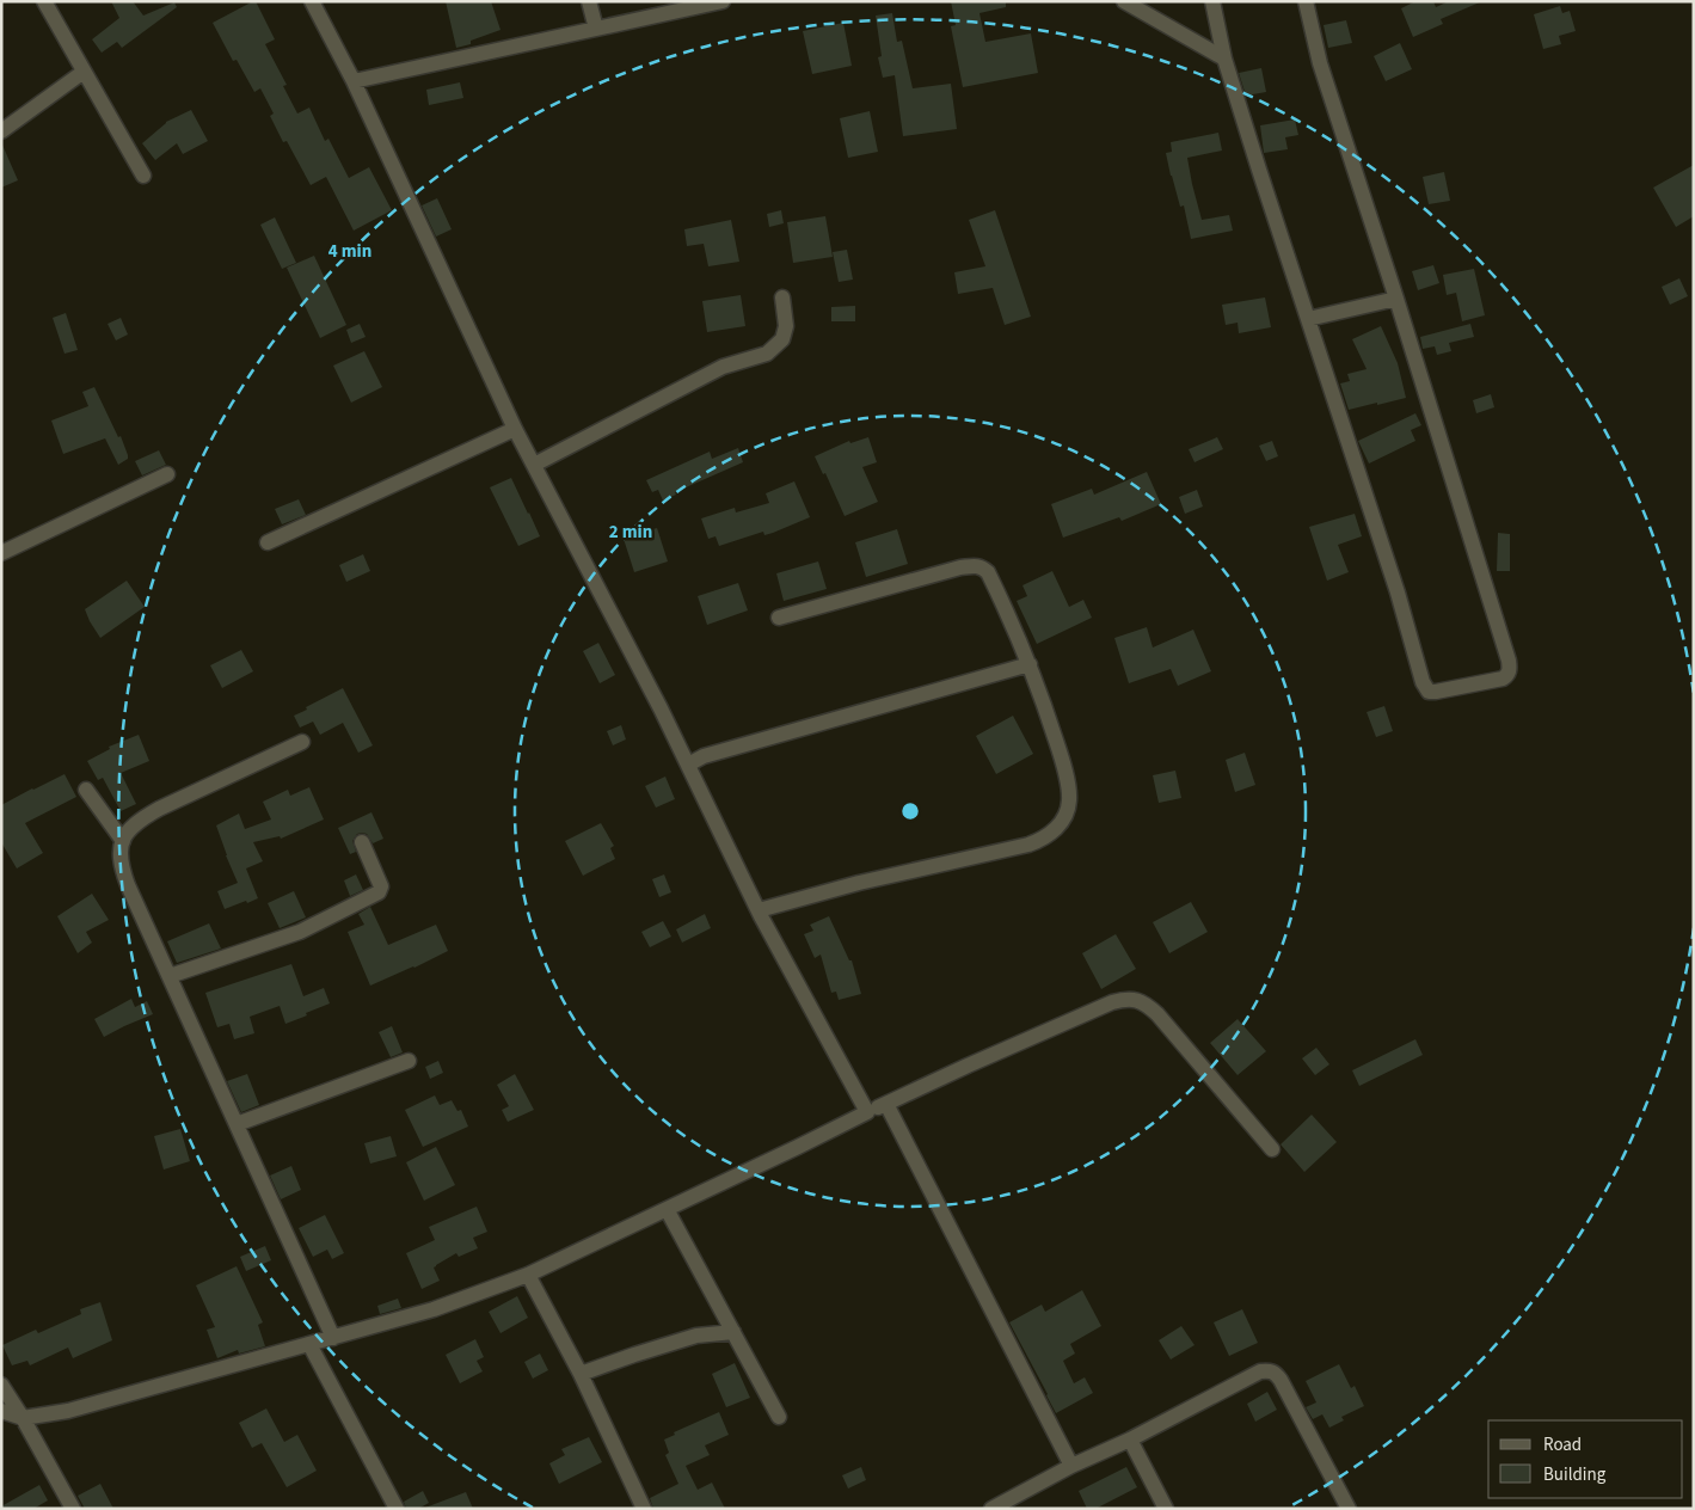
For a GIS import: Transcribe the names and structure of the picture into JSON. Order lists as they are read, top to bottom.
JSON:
{
  "legend": ["Road", "Building"],
  "rings": ["4 min", "2 min"]
}
